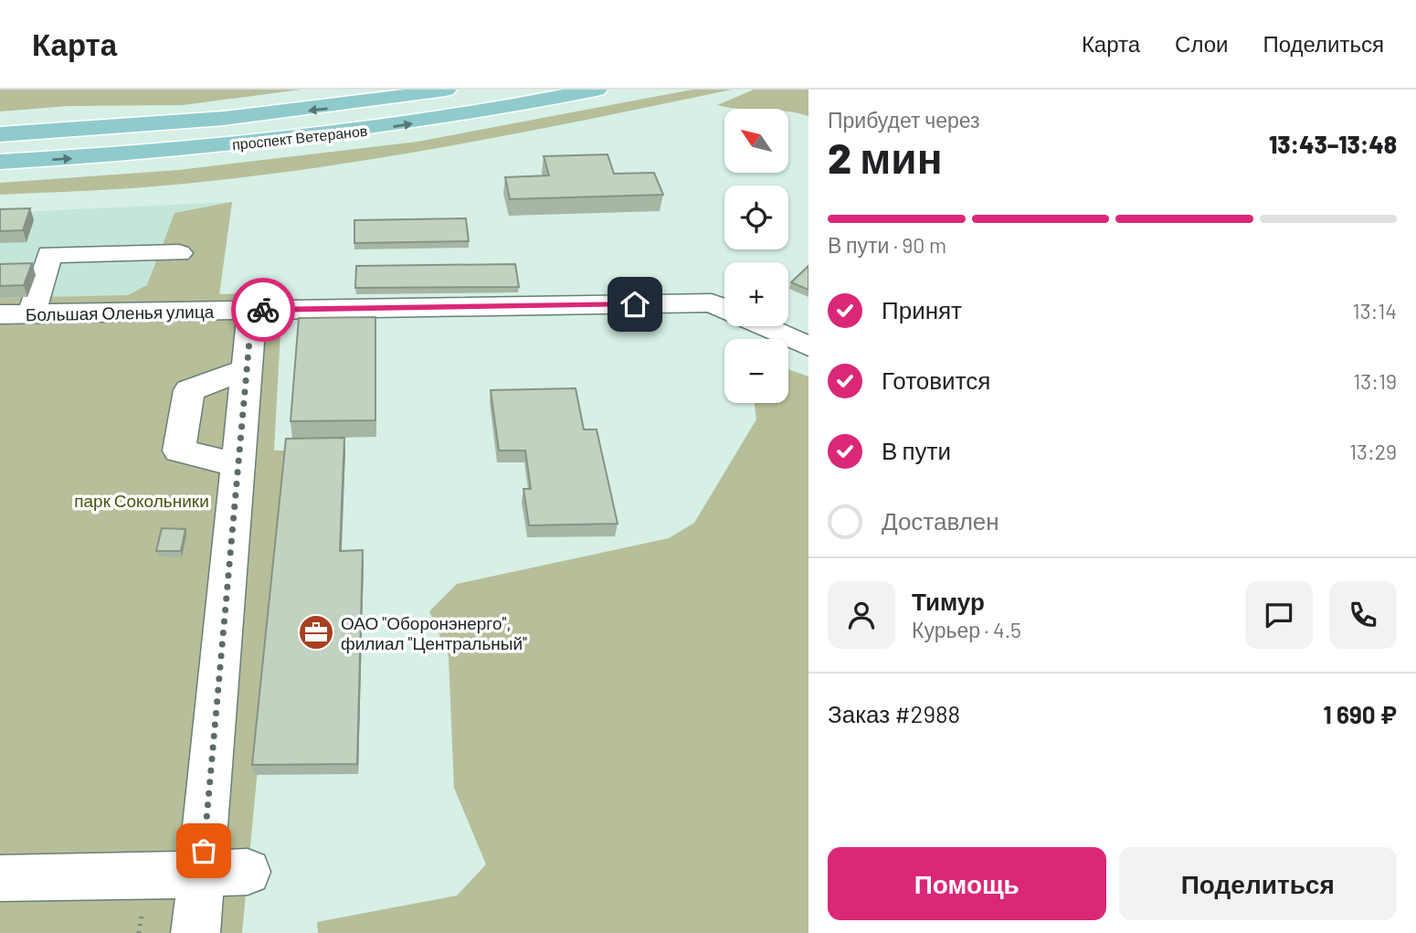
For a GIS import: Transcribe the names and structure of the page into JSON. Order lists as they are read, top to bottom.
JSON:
{
  "streets": {
    "main road": ["проспект Ветеранов"],
    "street": ["Большая Оленья улица"]
  },
  "parks": ["парк Сокольники"],
  "places": {
    "office": ["ОАО \"Оборонэнерго\", филиал \"Центральный\""]
  },
  "north": "top left",
  "page": {
    "header": "Карта",
    "nav": ["Карта", "Слои", "Поделиться"],
    "heading": ["2 мин", "Прибудет через", "13:43–13:48"],
    "panel": [
      "Тимур",
      "Курьер · 4.5",
      "Заказ #2988",
      "1 690 ₽"
    ],
    "map_buttons": ["+", "−"],
    "bar": "В пути · 90 m",
    "list": [
      ["Принят", "13:14"],
      ["Готовится", "13:19"],
      ["В пути", "13:29"],
      "Доставлен"
    ],
    "buttons": ["Помощь", "Поделиться"]
  }
}
